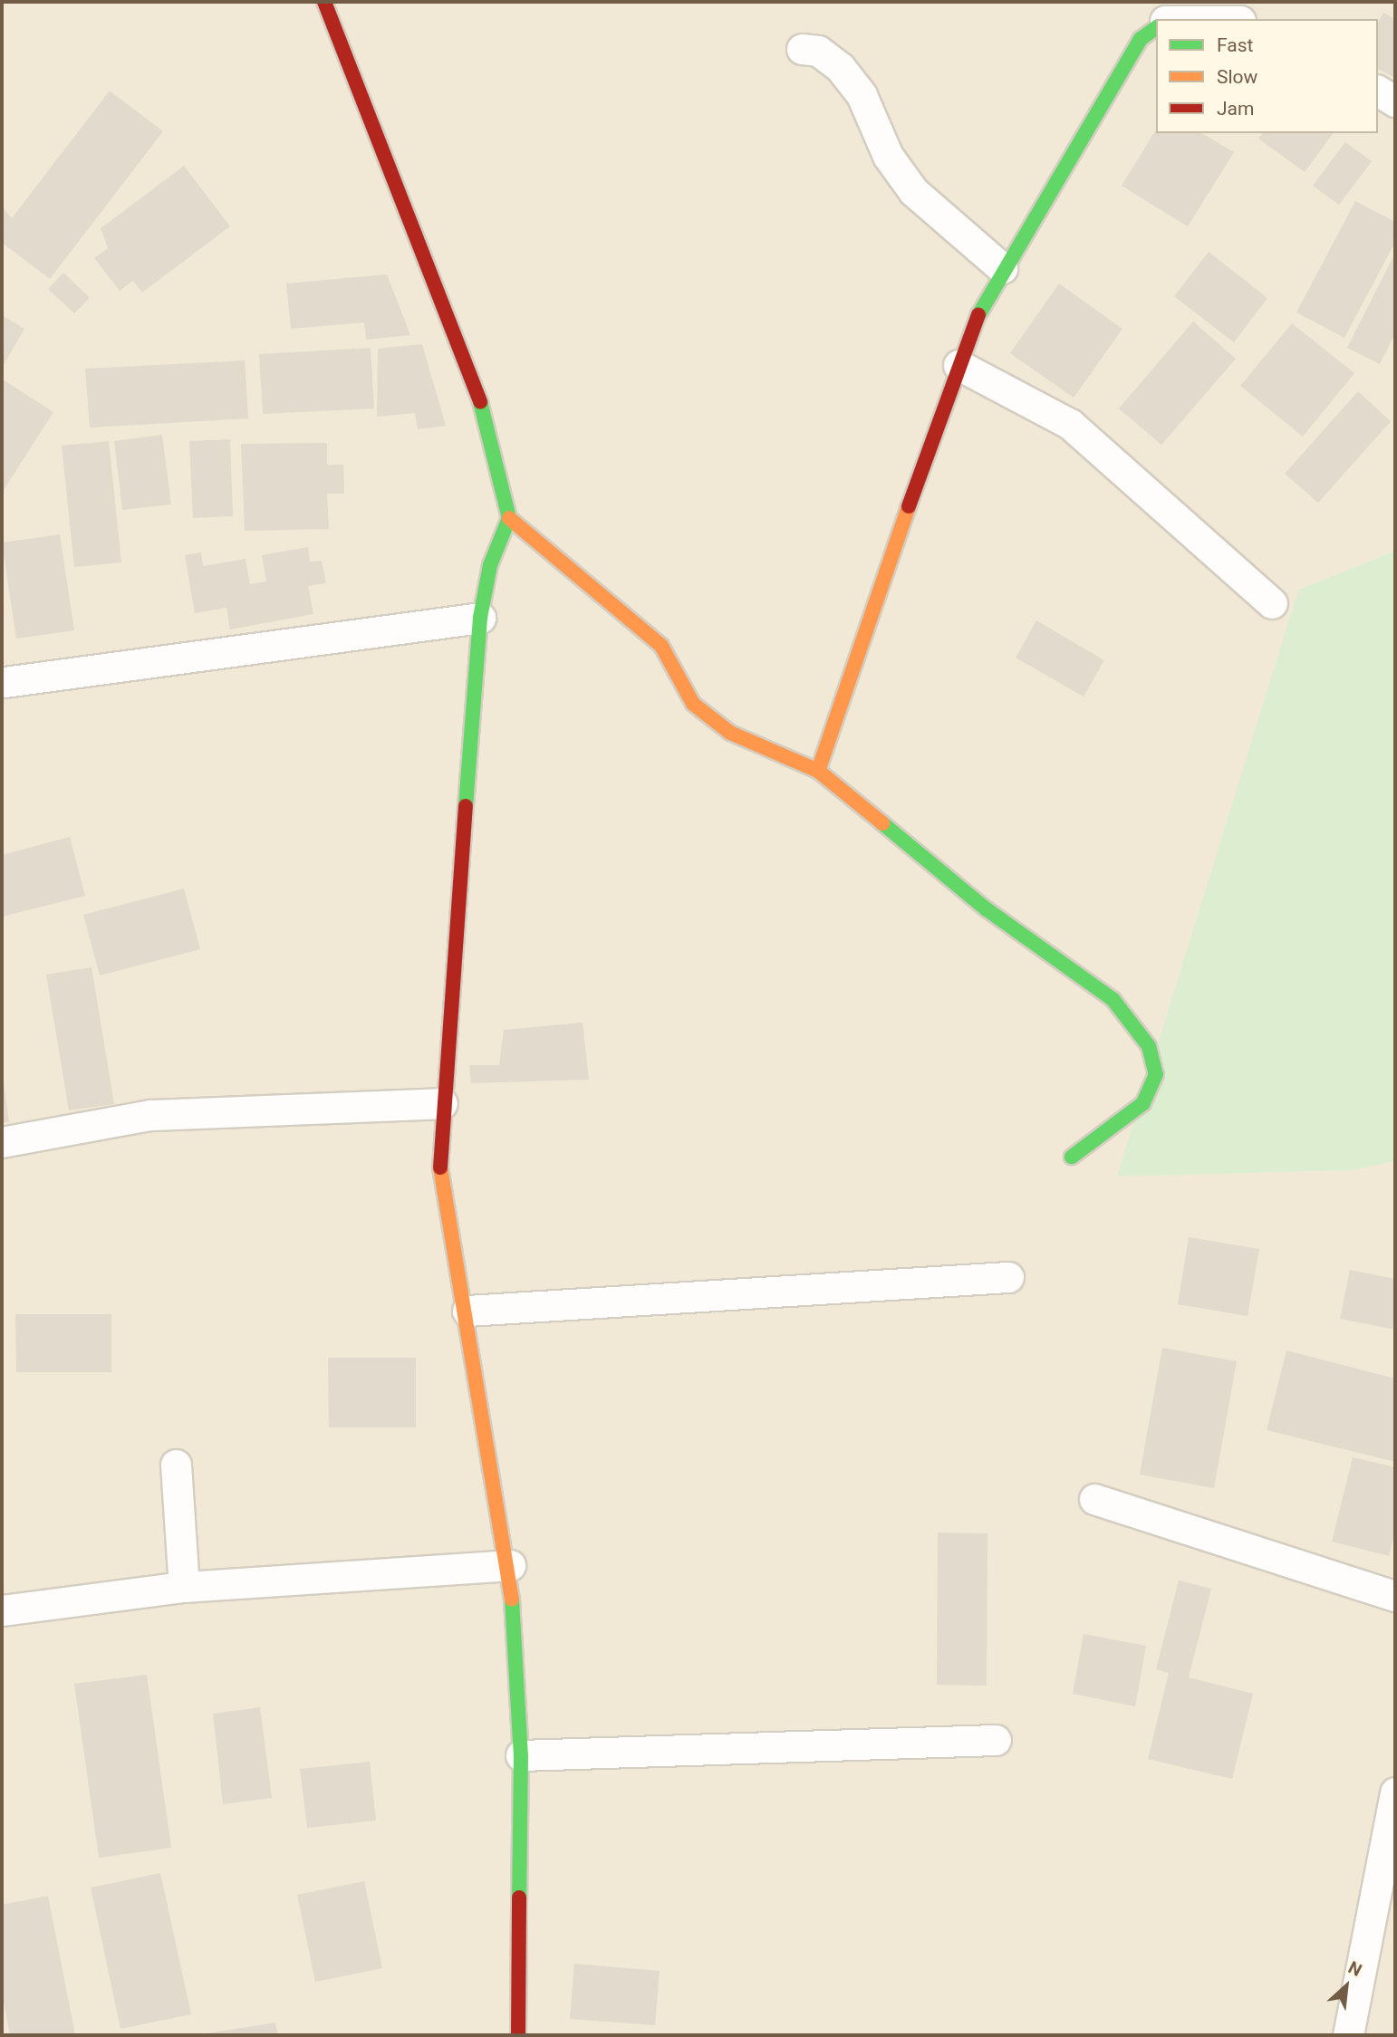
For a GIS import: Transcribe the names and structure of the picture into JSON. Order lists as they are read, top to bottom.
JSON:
{
  "legend": ["Fast", "Slow", "Jam"],
  "north": "top right"
}
